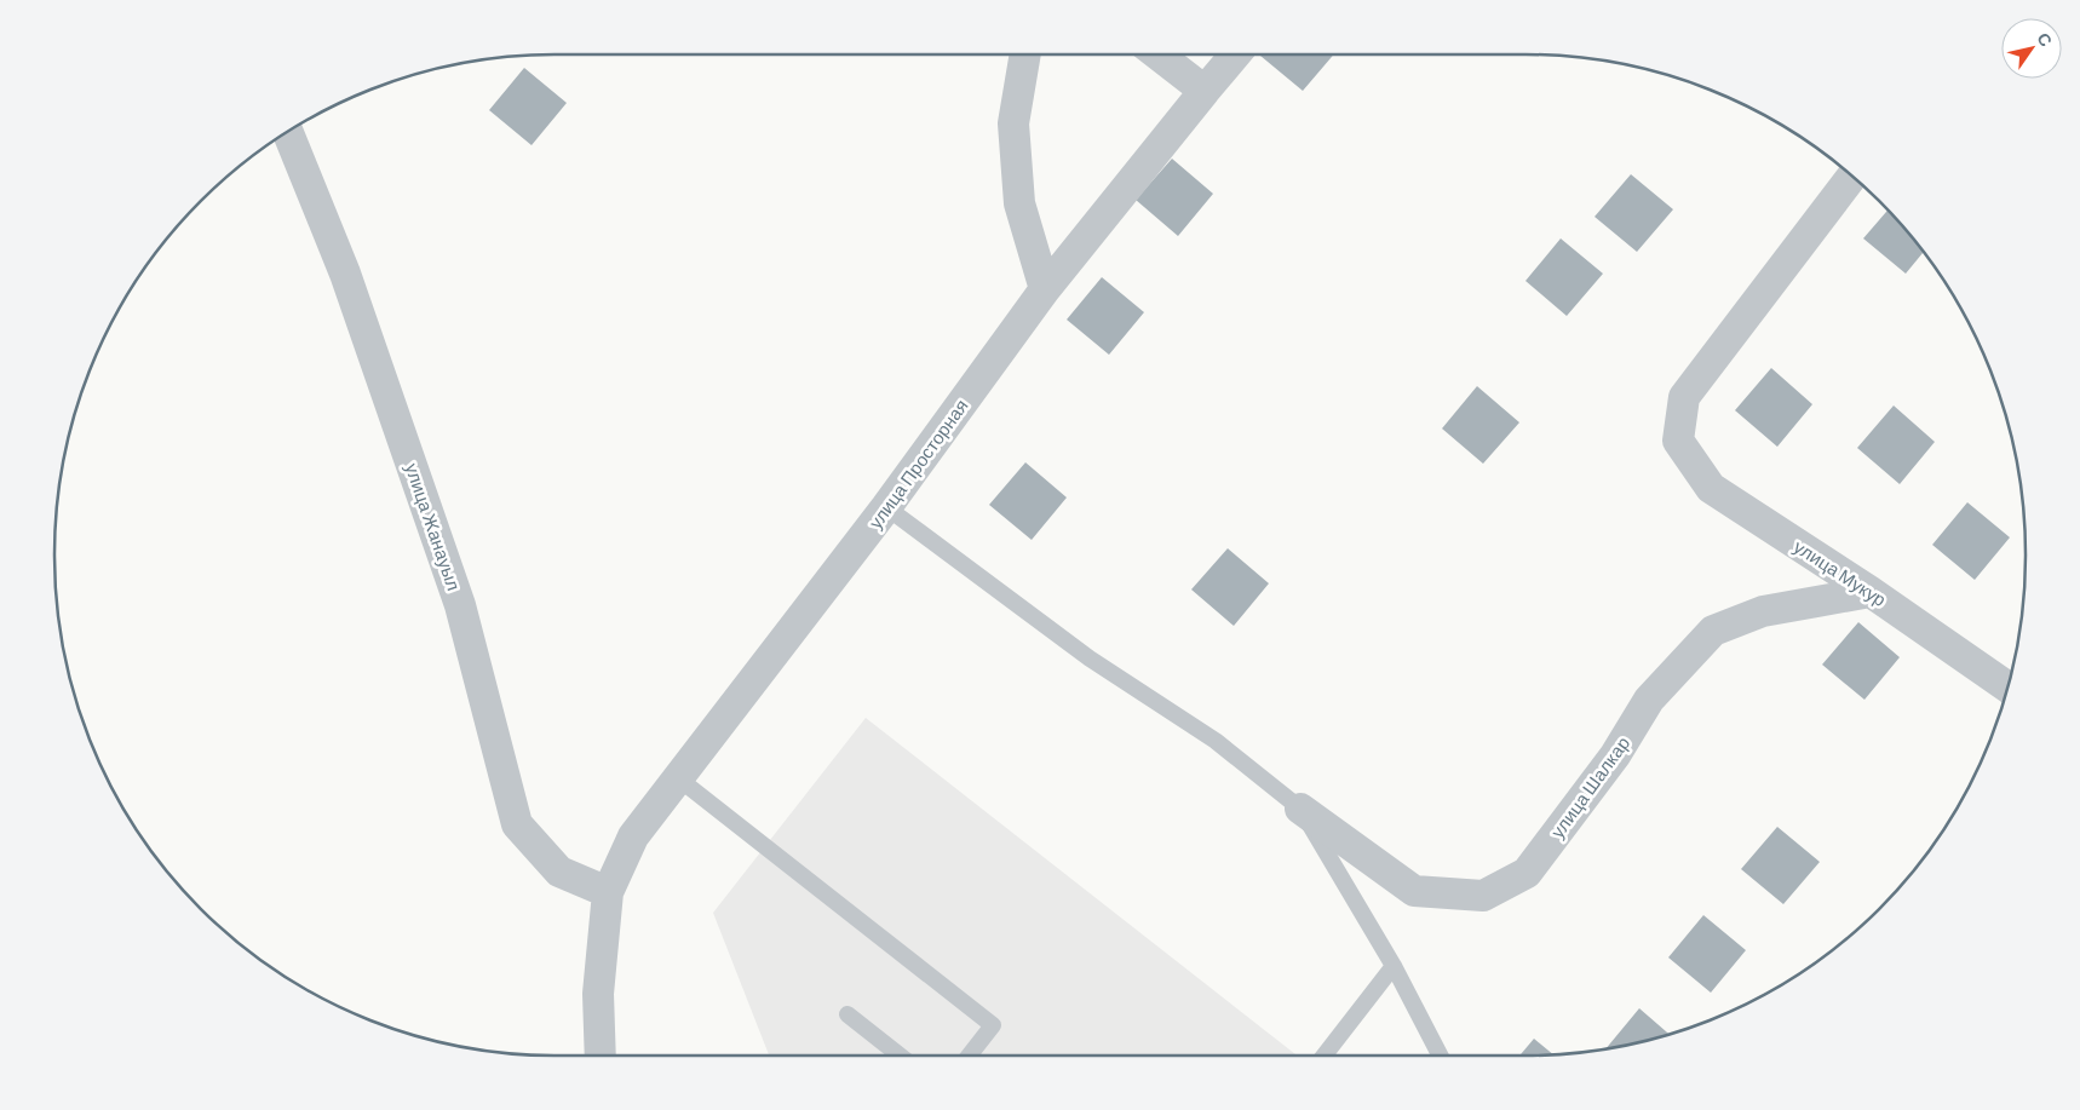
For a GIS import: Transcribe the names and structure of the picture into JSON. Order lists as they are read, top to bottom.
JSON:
{
  "streets": {
    "street": [
      "улица Просторная",
      "улица Жанауыл",
      "улица Мукур",
      "улица Шалкар"
    ]
  },
  "crossings": [
    ["улица Просторная", "улица Жанауыл"],
    ["улица Мукур", "улица Шалкар"]
  ],
  "north": "top right"
}
